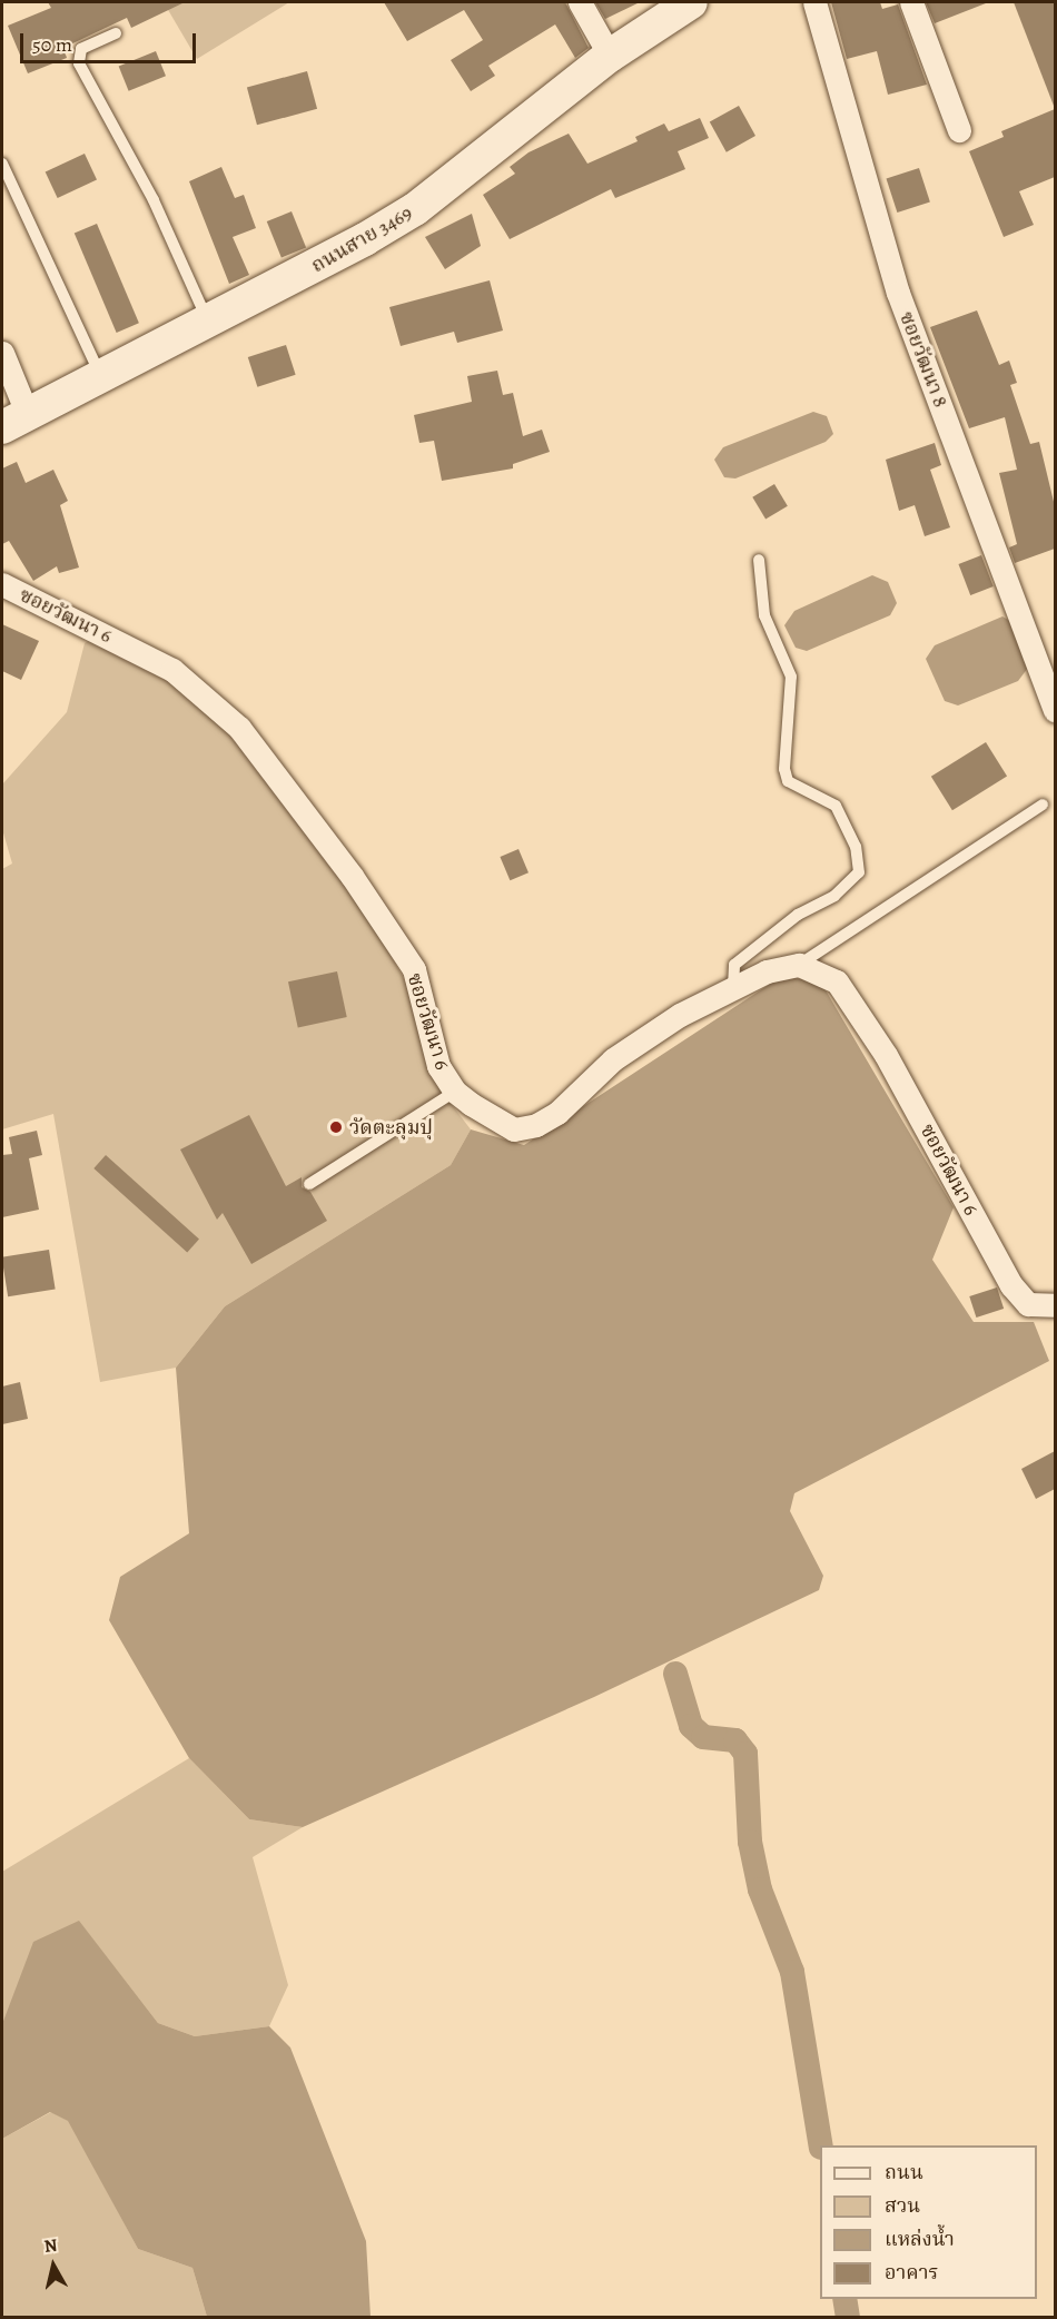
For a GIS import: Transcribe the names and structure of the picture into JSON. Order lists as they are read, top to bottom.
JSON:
{
  "streets": {
    "street": ["ถนนสาย 3469", "ซอยวัฒนา 8", "ซอยวัฒนา 6"]
  },
  "places": ["วัดตะลุมปุ"],
  "legend": [
    "ถนน",
    "สวน",
    "แหล่งน้ำ",
    "อาคาร"
  ],
  "scale_bar": "50 m",
  "north": "top"
}
